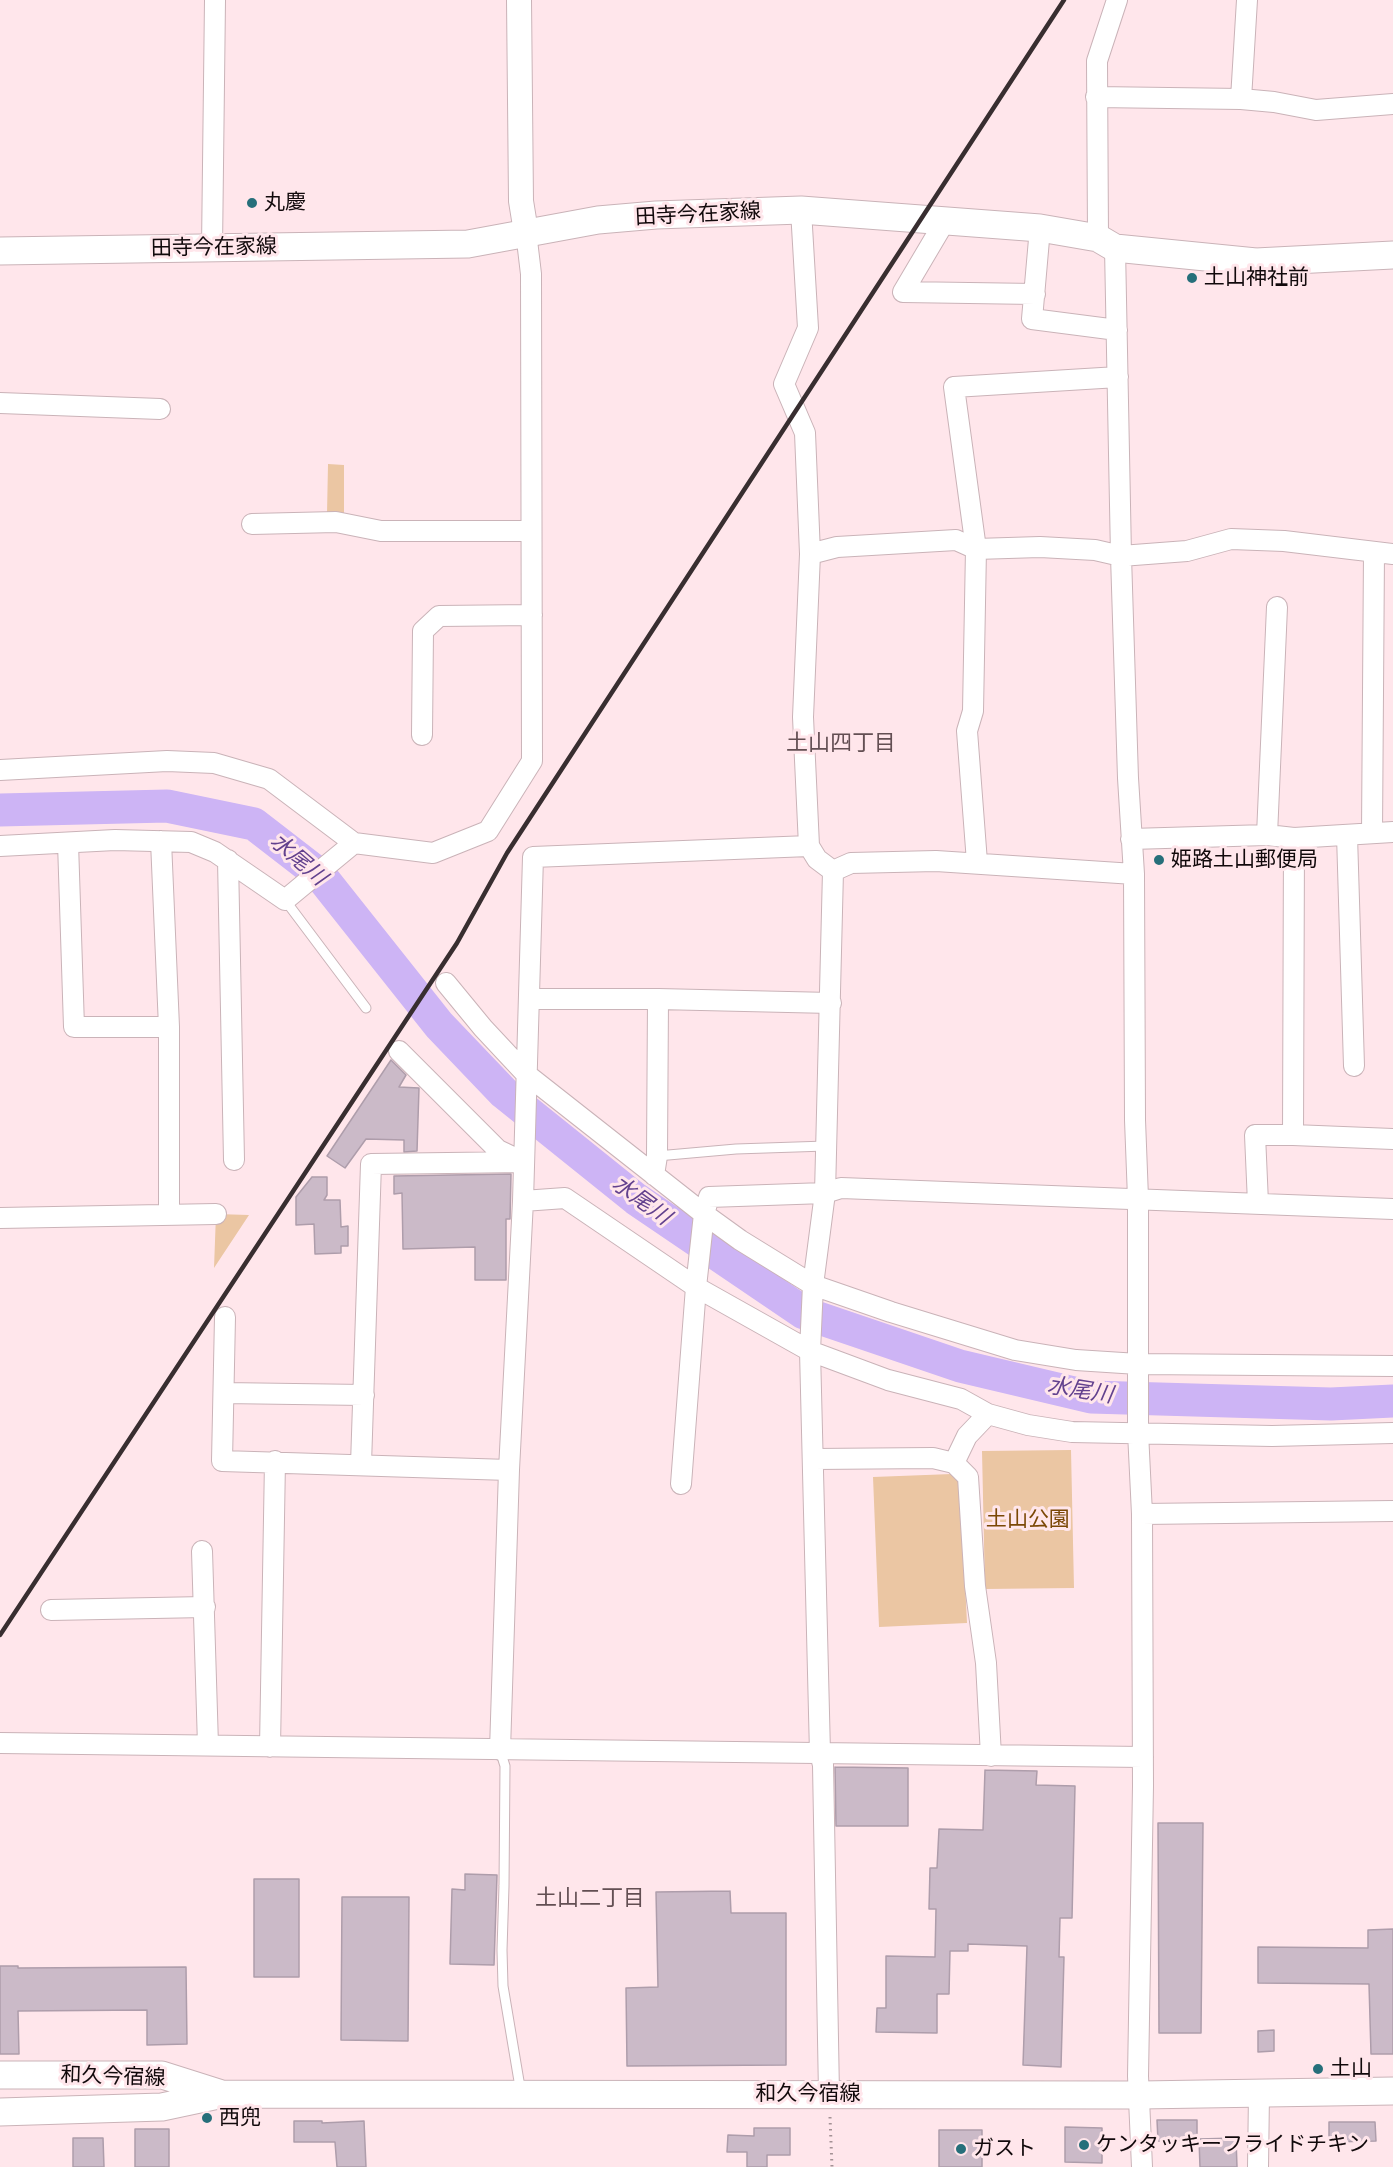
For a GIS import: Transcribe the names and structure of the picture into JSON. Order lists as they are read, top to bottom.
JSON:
{
  "streets": {
    "main road": ["田寺今在家線", "和久今宿線"]
  },
  "districts": ["土山四丁目", "土山二丁目"],
  "water": ["水尾川"],
  "parks": ["土山公園"],
  "places": [
    "丸慶",
    "土山神社前",
    "姫路土山郵便局",
    "土山",
    "西兜",
    "ケンタッキーフライドチキン",
    "ガスト"
  ]
}
